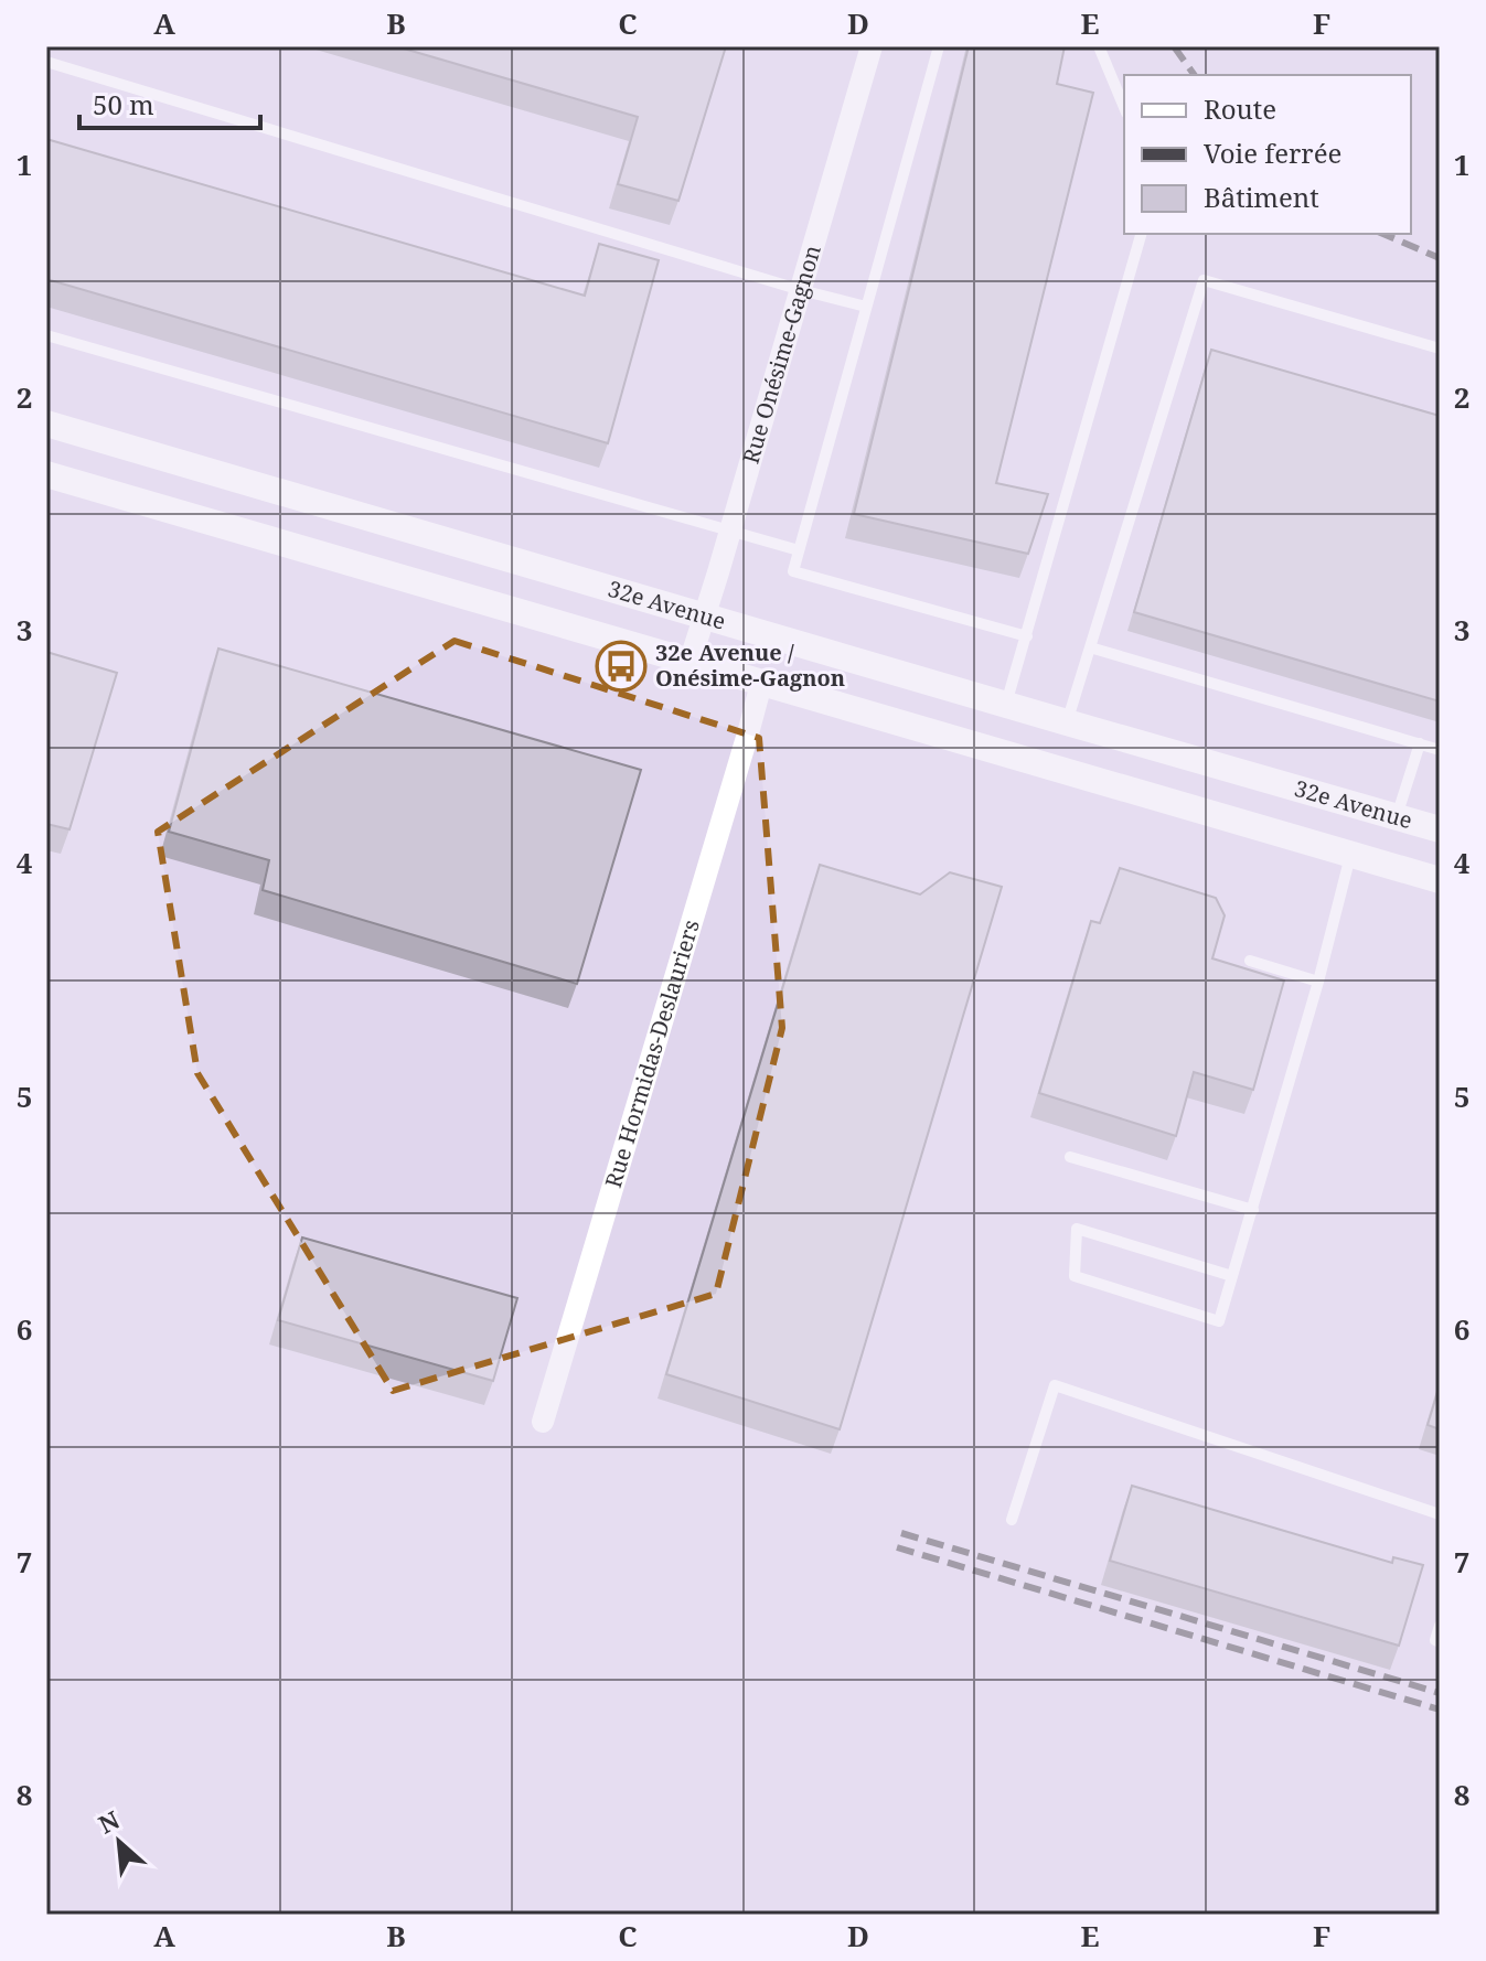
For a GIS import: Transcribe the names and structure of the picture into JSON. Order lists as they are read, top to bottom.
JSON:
{
  "streets": {
    "street": ["Rue Onésime-Gagnon", "32e Avenue", "Rue Hormidas-Deslauriers"]
  },
  "crossings": [
    ["Rue Onésime-Gagnon", "32e Avenue"]
  ],
  "places": {
    "bus stop": ["32e Avenue / Onésime-Gagnon"]
  },
  "legend": ["Route", "Voie ferrée", "Bâtiment"],
  "scale_bar": "50 m",
  "north": "top left",
  "grid": {
    "columns": [
      "A",
      "B",
      "C",
      "D",
      "E",
      "F"
    ],
    "rows": [
      "1",
      "2",
      "3",
      "4",
      "5",
      "6",
      "7",
      "8"
    ]
  }
}
